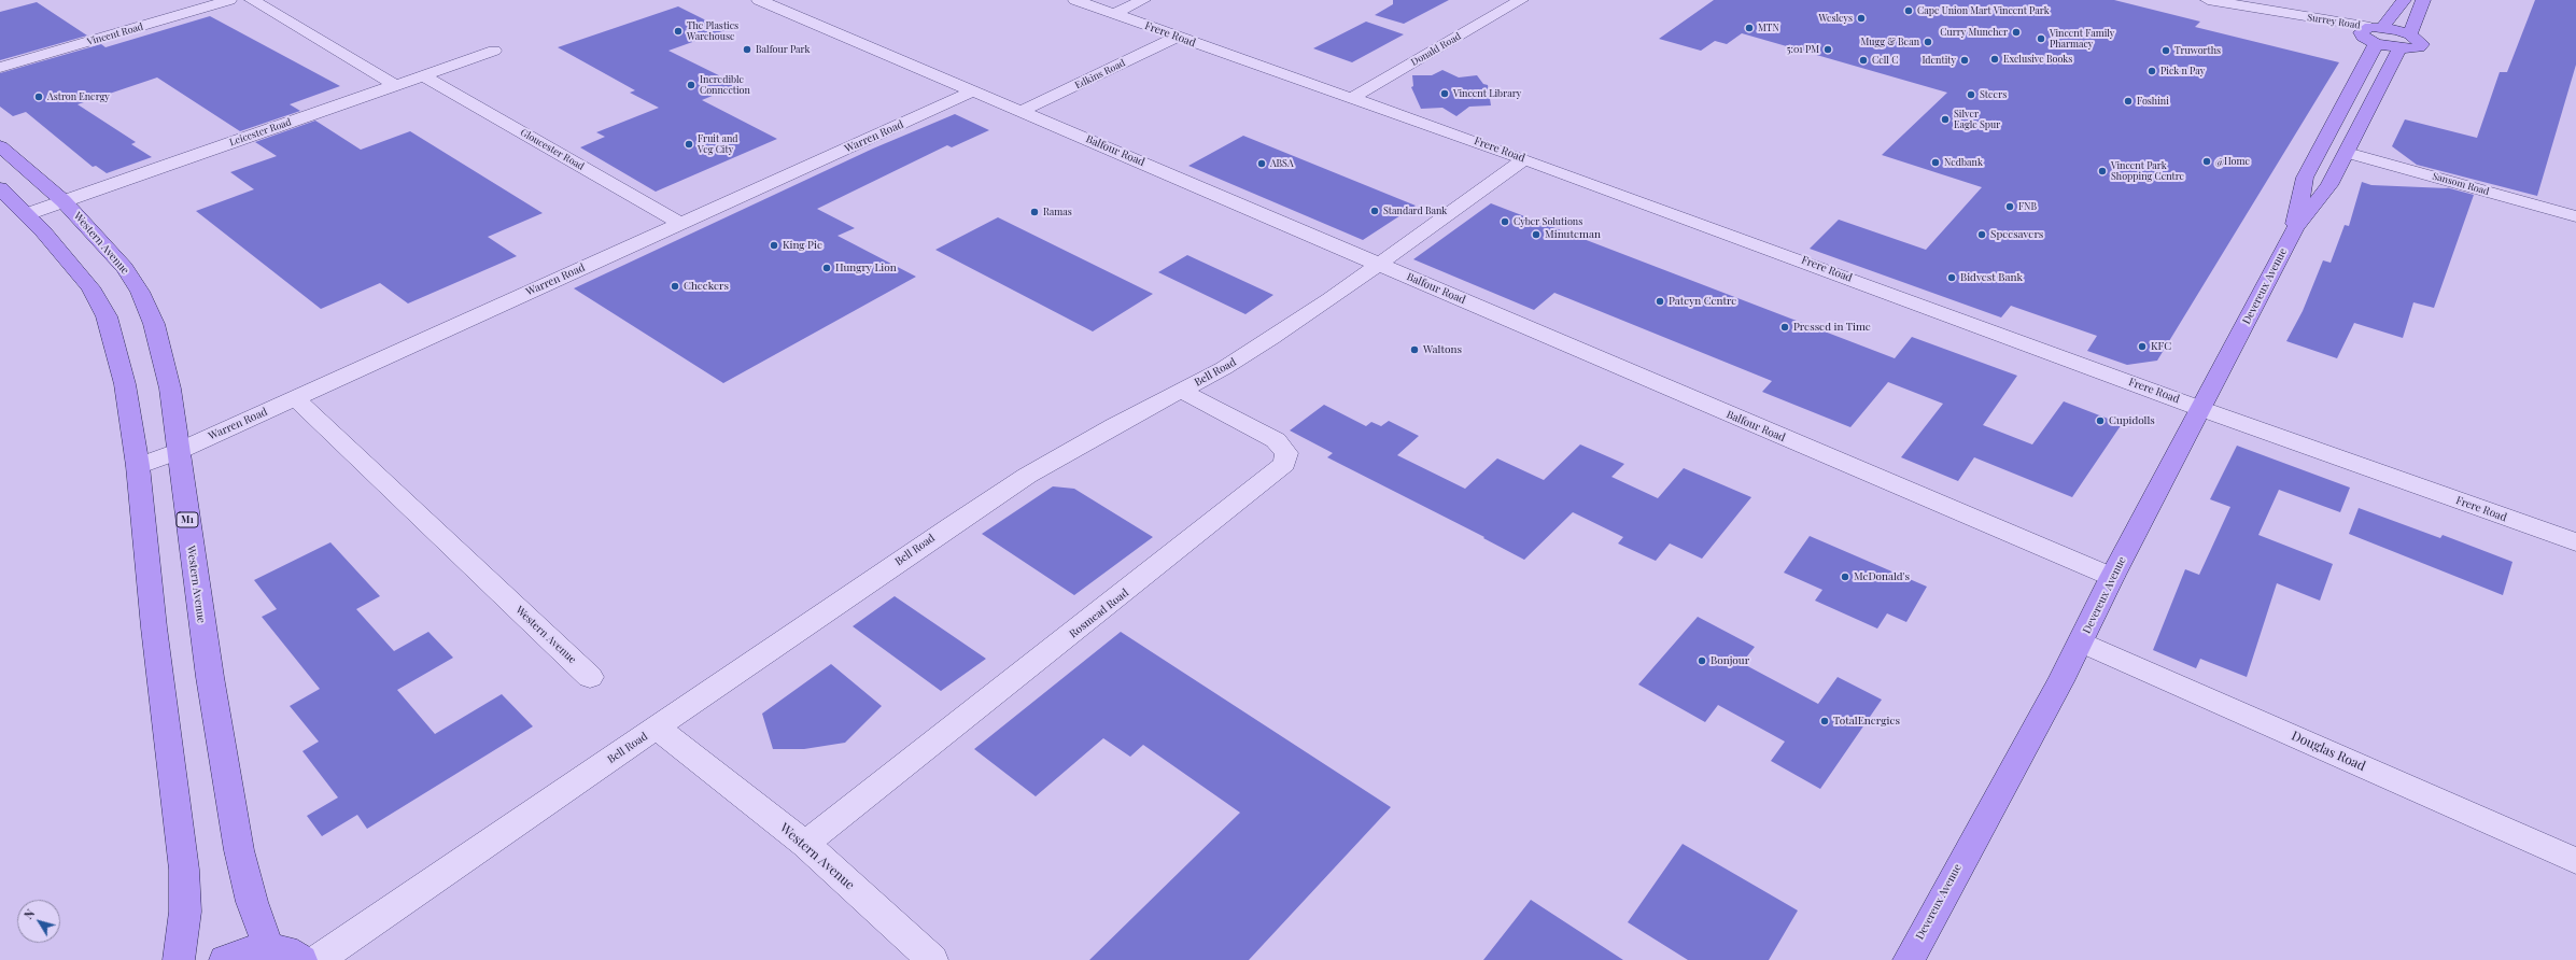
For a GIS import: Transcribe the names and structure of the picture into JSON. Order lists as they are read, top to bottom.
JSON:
{
  "streets": {
    "main road": ["Western Avenue", "Devereux Avenue", "M1"],
    "street": [
      "Surrey Road",
      "Vincent Road",
      "Frere Road",
      "Donald Road",
      "Edkins Road",
      "Leicester Road",
      "Warren Road",
      "Gloucester Road",
      "Balfour Road",
      "Sansom Road",
      "Bell Road",
      "Rosmead Road",
      "Douglas Road"
    ]
  },
  "crossings": [
    ["Surrey Road", "Devereux Avenue"],
    ["Frere Road", "Donald Road"],
    ["Frere Road", "Edkins Road"],
    ["Frere Road", "Devereux Avenue"],
    ["Frere Road", "Bell Road"],
    ["Edkins Road", "Balfour Road"],
    ["Leicester Road", "Gloucester Road"],
    ["Leicester Road", "Western Avenue"],
    ["Warren Road", "Gloucester Road"],
    ["Warren Road", "Balfour Road"],
    ["Warren Road", "Western Avenue"],
    ["Balfour Road", "Devereux Avenue"],
    ["Balfour Road", "Bell Road"],
    ["Sansom Road", "Devereux Avenue"],
    ["Western Avenue", "Bell Road"],
    ["Western Avenue", "Rosmead Road"],
    ["Devereux Avenue", "Douglas Road"],
    ["Bell Road", "Rosmead Road"]
  ],
  "places": [
    "Cape Union Mart Vincent Park",
    "Wesleys",
    "MTN",
    "The Plastics Warehouse",
    "Curry Muncher",
    "Vincent Family Pharmacy",
    "Mugg & Bean",
    "Balfour Park",
    "5:01 PM",
    "Truworths",
    "Exclusive Books",
    "Cell C",
    "Identity",
    "Pick n Pay",
    "Incredible Connection",
    "Vincent Library",
    "Steers",
    "Astron Energy",
    "Foshini",
    "Silver Eagle Spur",
    "Fruit and Veg City",
    "@Home",
    "Nedbank",
    "ABSA",
    "Vincent Park Shopping Centre",
    "FNB",
    "Standard Bank",
    "Ramas",
    "Cyber Solutions",
    "Minuteman",
    "Specsavers",
    "King Pie",
    "Hungry Lion",
    "Bidvest Bank",
    "Checkers",
    "Patcyn Centre",
    "Pressed in Time",
    "KFC",
    "Waltons",
    "Cupidolls",
    "McDonald's",
    "Bonjour",
    "TotalEnergies"
  ],
  "north": "top left"
}
